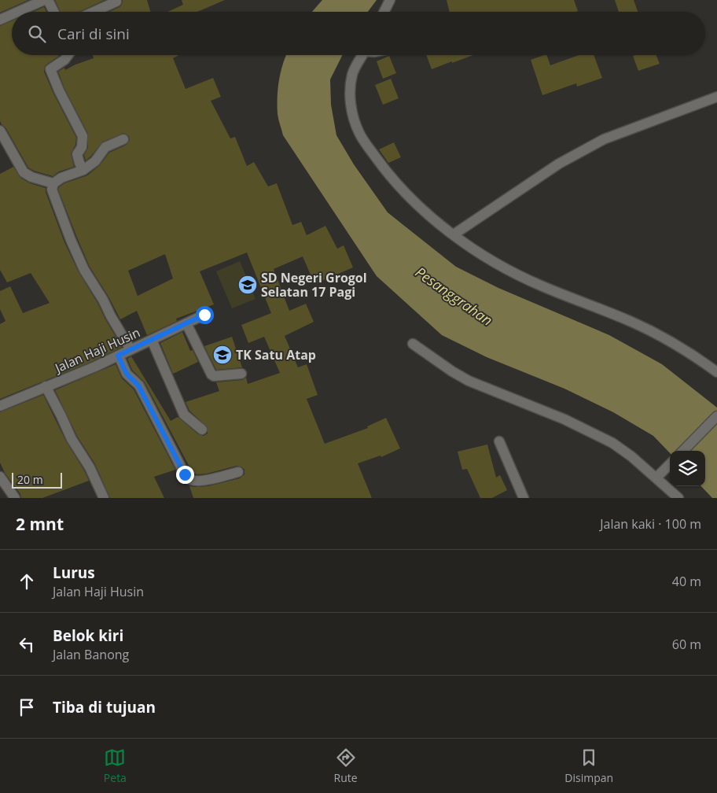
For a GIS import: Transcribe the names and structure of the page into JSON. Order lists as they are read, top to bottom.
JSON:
{
  "streets": {
    "street": ["Jalan Haji Husin"]
  },
  "water": ["Pesanggrahan"],
  "places": {
    "school or university": ["SD Negeri Grogol Selatan 17 Pagi", "TK Satu Atap"]
  },
  "scale_bar": "20 m",
  "page": {
    "search": "Cari di sini",
    "scale": "20 m",
    "heading": ["2 mnt", "Jalan kaki · 100 m"],
    "list": [
      ["Lurus", "Jalan Haji Husin", "40 m"],
      ["Belok kiri", "Jalan Banong", "60 m"],
      "Tiba di tujuan"
    ],
    "nav": ["Peta", "Rute", "Disimpan"]
  }
}
